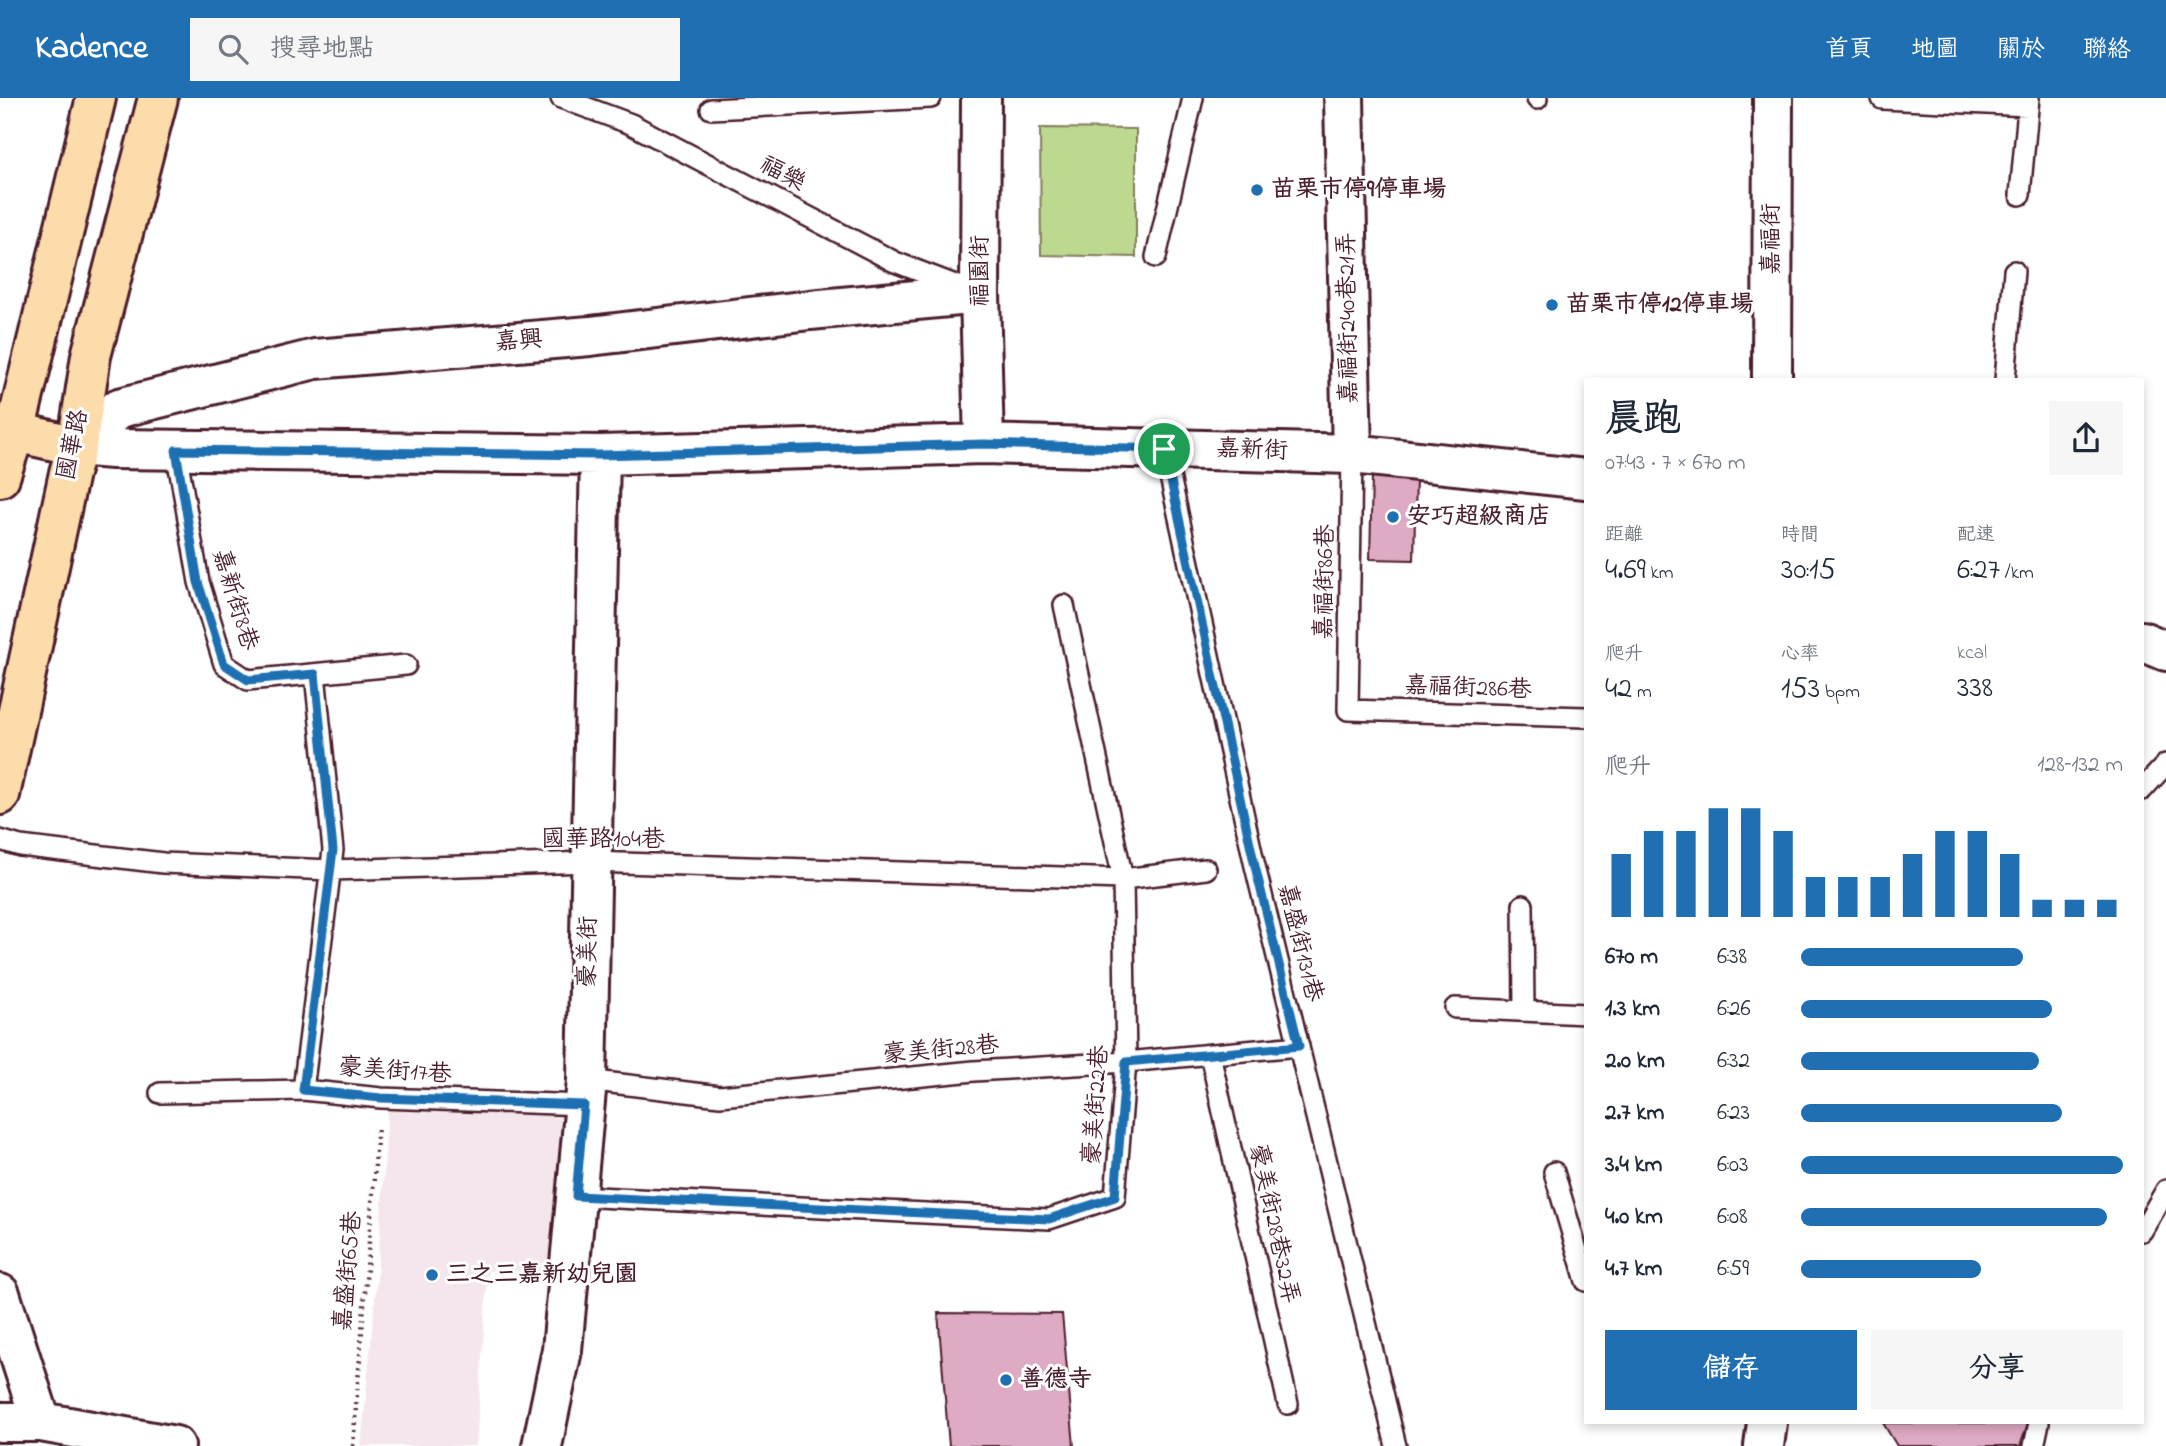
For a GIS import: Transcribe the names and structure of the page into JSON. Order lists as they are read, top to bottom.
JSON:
{
  "streets": {
    "main road": ["國華路"],
    "street": [
      "嘉福街",
      "福園街",
      "嘉福街240巷21弄",
      "嘉興",
      "嘉新街",
      "豪美街"
    ],
    "lane": [
      "福樂",
      "嘉福街86巷",
      "嘉新街8巷",
      "嘉福街286巷",
      "國華路104巷",
      "嘉盛街131巷",
      "豪美街28巷",
      "豪美街17巷",
      "豪美街22巷",
      "豪美街28巷32弄"
    ],
    "path": ["嘉盛街65巷"]
  },
  "crossings": [
    ["福樂", "福園街"],
    ["福樂", "嘉興"],
    ["福園街", "嘉興"],
    ["福園街", "嘉新街"],
    ["嘉福街240巷21弄", "嘉新街"],
    ["嘉福街240巷21弄", "嘉福街86巷"],
    ["嘉興", "國華路"],
    ["嘉興", "嘉新街"],
    ["國華路", "嘉新街"],
    ["嘉新街", "嘉福街86巷"],
    ["嘉新街", "嘉新街8巷"],
    ["嘉新街", "嘉盛街131巷"],
    ["嘉新街", "豪美街"],
    ["嘉福街86巷", "嘉福街286巷"],
    ["國華路104巷", "豪美街"],
    ["國華路104巷", "豪美街22巷"],
    ["嘉盛街131巷", "豪美街28巷"],
    ["豪美街", "豪美街28巷"],
    ["豪美街", "豪美街17巷"],
    ["豪美街", "豪美街22巷"],
    ["豪美街28巷", "豪美街17巷"],
    ["豪美街28巷", "豪美街22巷"],
    ["豪美街28巷", "豪美街28巷32弄"],
    ["豪美街17巷", "嘉盛街65巷"]
  ],
  "places": [
    "苗栗市停9停車場",
    "苗栗市停12停車場",
    "安巧超級商店",
    "三之三嘉新幼兒園",
    "善德寺"
  ],
  "page": {
    "header": "Kadence",
    "search": "搜尋地點",
    "nav": [
      "首頁",
      "地圖",
      "關於",
      "聯絡"
    ],
    "heading": ["晨跑", "07:43 · 7 × 670 m"],
    "stats": [
      ["距離", "4.69 km"],
      ["時間", "30:15"],
      ["配速", "6:27 /km"],
      ["爬升", "42 m"],
      ["心率", "153 bpm"],
      ["kcal", "338"]
    ],
    "chart": ["爬升", "128–132 m"],
    "list": [
      {
        "name": "670 m",
        "note": "6:38"
      },
      {
        "name": "1.3 km",
        "note": "6:26"
      },
      {
        "name": "2.0 km",
        "note": "6:32"
      },
      {
        "name": "2.7 km",
        "note": "6:23"
      },
      {
        "name": "3.4 km",
        "note": "6:03"
      },
      {
        "name": "4.0 km",
        "note": "6:08"
      },
      {
        "name": "4.7 km",
        "note": "6:59"
      }
    ],
    "buttons": ["儲存", "分享"]
  }
}
